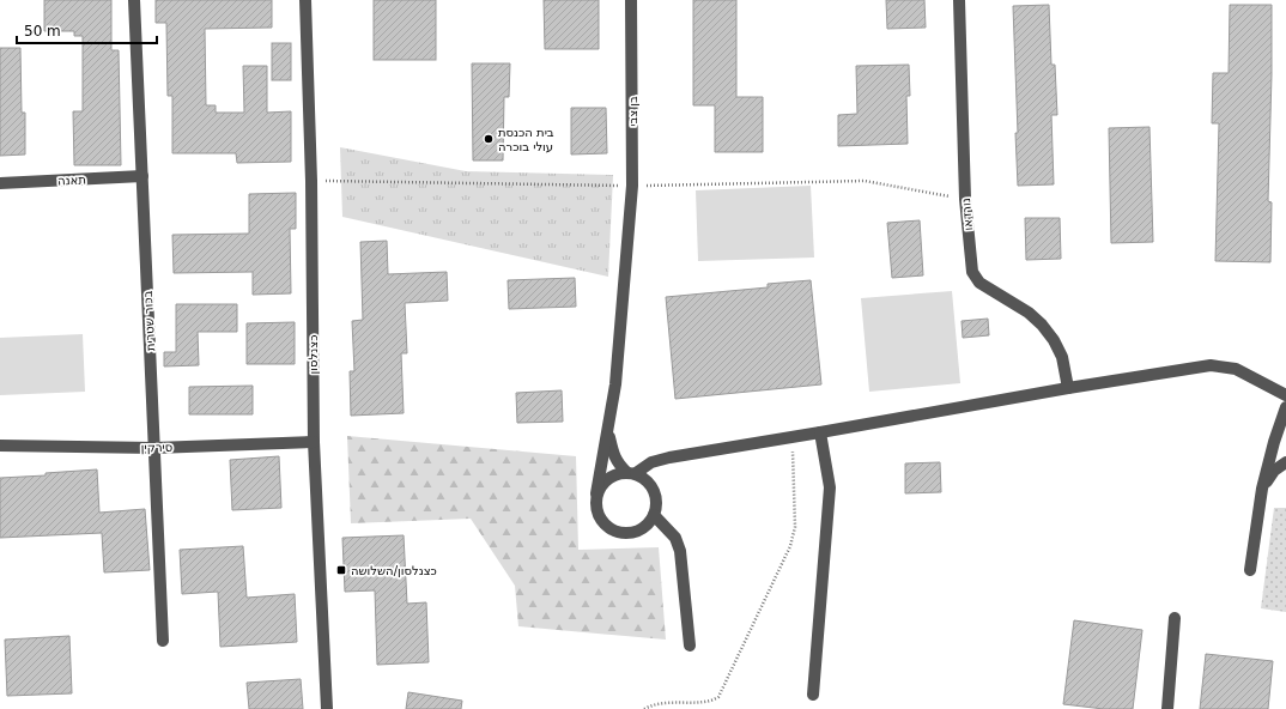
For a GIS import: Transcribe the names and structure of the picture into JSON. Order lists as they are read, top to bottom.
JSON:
{
  "streets": {
    "street": [
      "בן צבי",
      "תאנה",
      "נורדאו",
      "בכור שטרית",
      "כצנלסון",
      "סירקין"
    ]
  },
  "crossings": [
    ["תאנה", "בכור שטרית"],
    ["בכור שטרית", "סירקין"],
    ["כצנלסון", "סירקין"]
  ],
  "places": {
    "other": ["בית הכנסת עולי בוכרה"],
    "transit": ["כצנלסון/השלושה"]
  },
  "scale_bar": "50 m"
}
